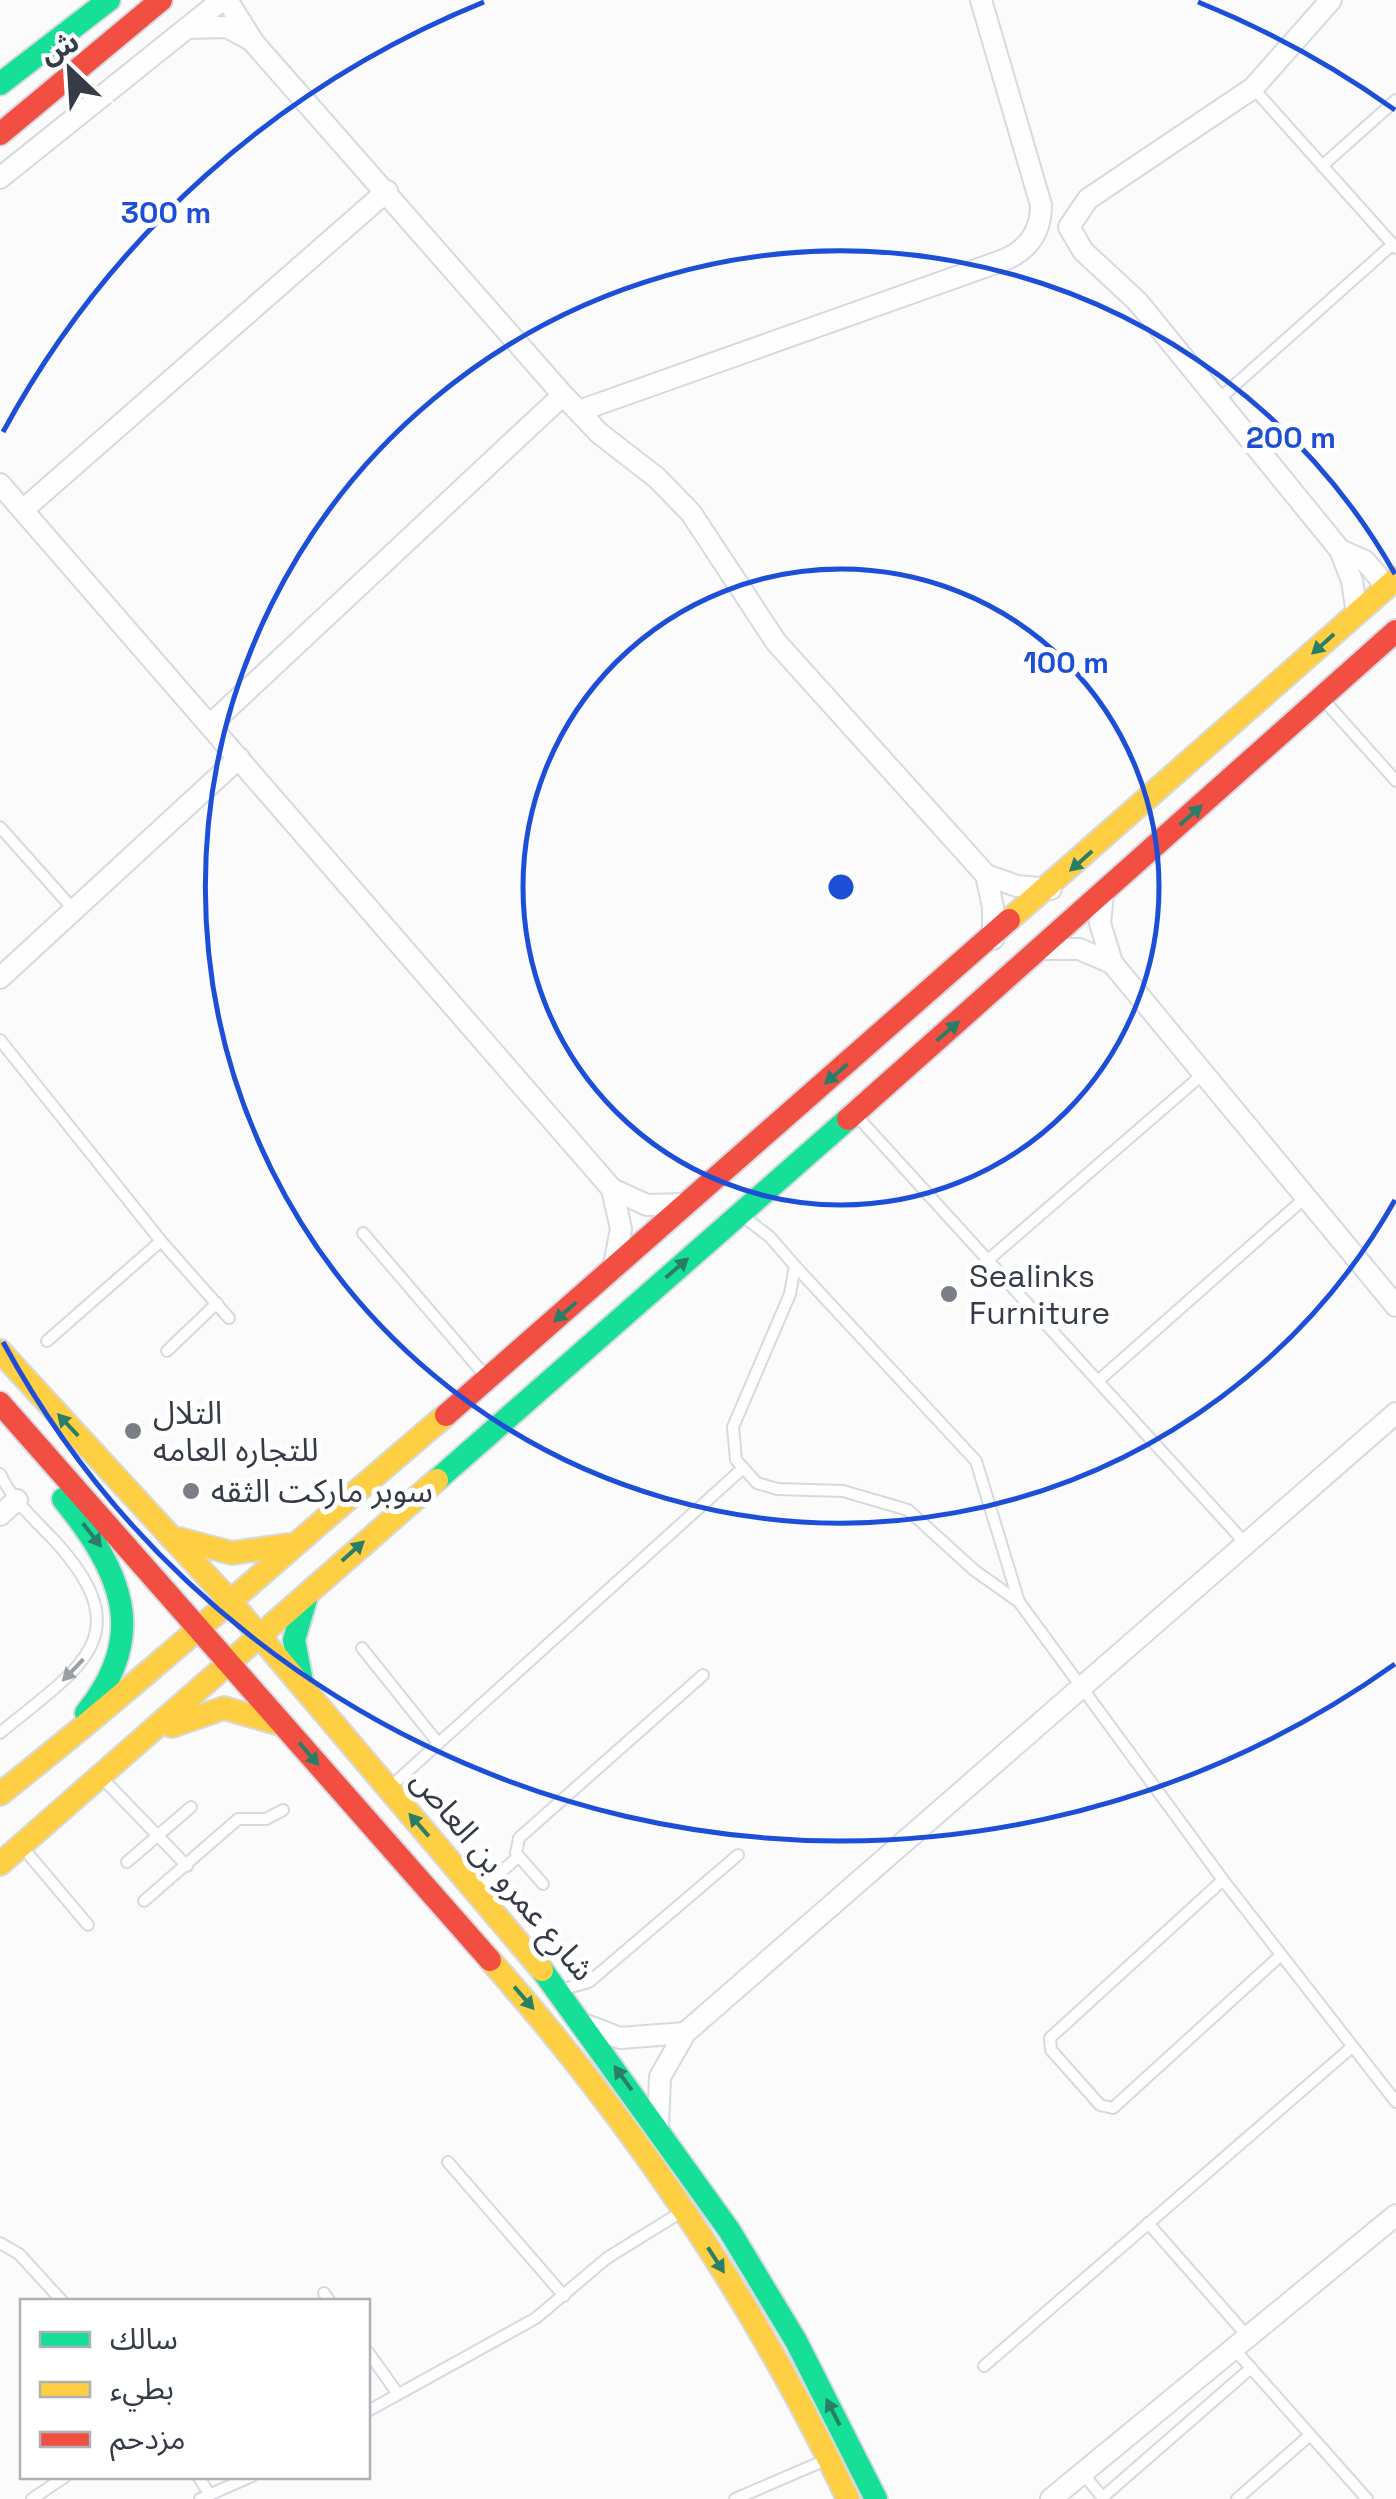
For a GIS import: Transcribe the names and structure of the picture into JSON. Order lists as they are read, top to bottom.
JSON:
{
  "streets": {
    "main road": ["شارع عمرو بن العاص"]
  },
  "places": ["Sealinks Furniture", "التلال للتجاره العامه", "سوبر ماركت الثقه"],
  "legend": ["سالك", "بطيء", "مزدحم"],
  "north": "top left",
  "rings": ["300 m", "200 m", "100 m"]
}
